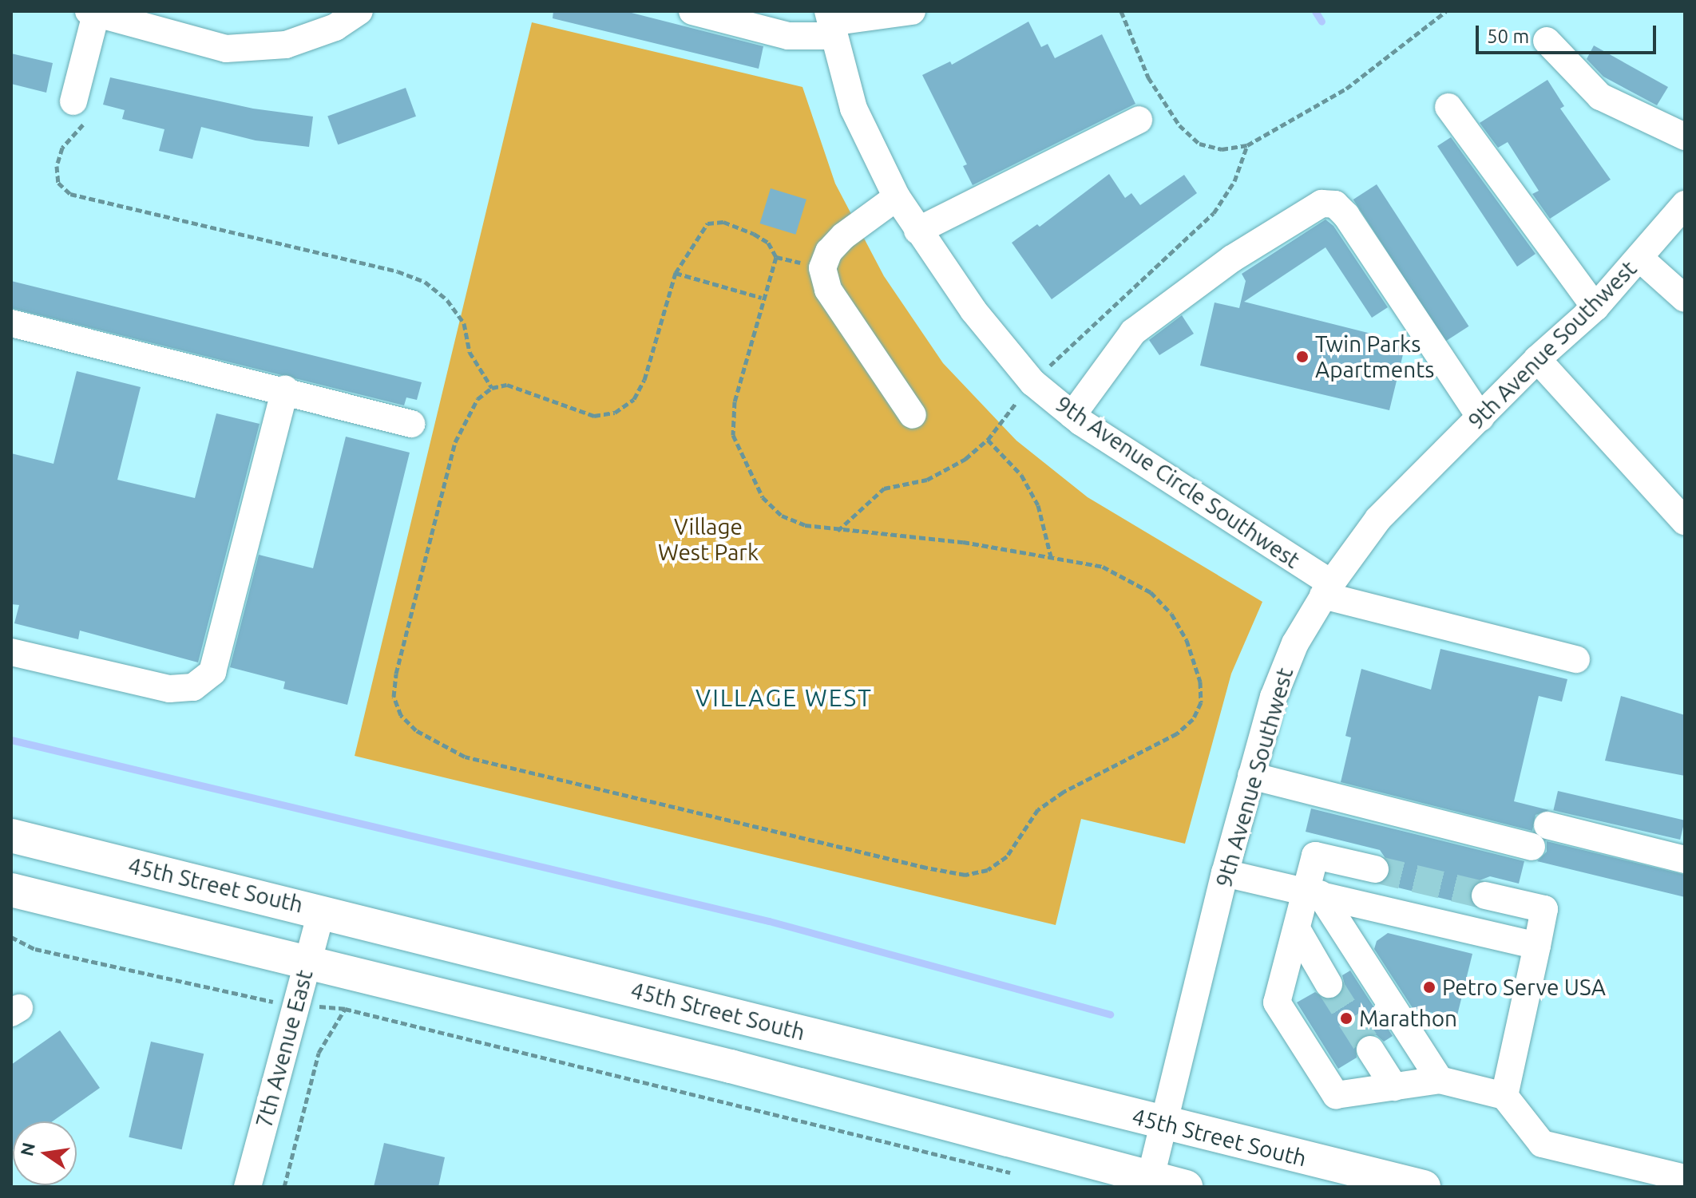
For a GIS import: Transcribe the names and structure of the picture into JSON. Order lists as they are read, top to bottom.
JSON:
{
  "streets": {
    "main road": ["45th Street South"],
    "street": ["9th Avenue Southwest", "9th Avenue Circle Southwest", "7th Avenue East"]
  },
  "crossings": [
    ["9th Avenue Southwest", "9th Avenue Circle Southwest"],
    ["9th Avenue Southwest", "45th Street South"],
    ["45th Street South", "7th Avenue East"]
  ],
  "districts": ["VILLAGE WEST"],
  "parks": ["Village West Park"],
  "places": ["Twin Parks Apartments", "Petro Serve USA", "Marathon"],
  "scale_bar": "50 m",
  "north": "left"
}
